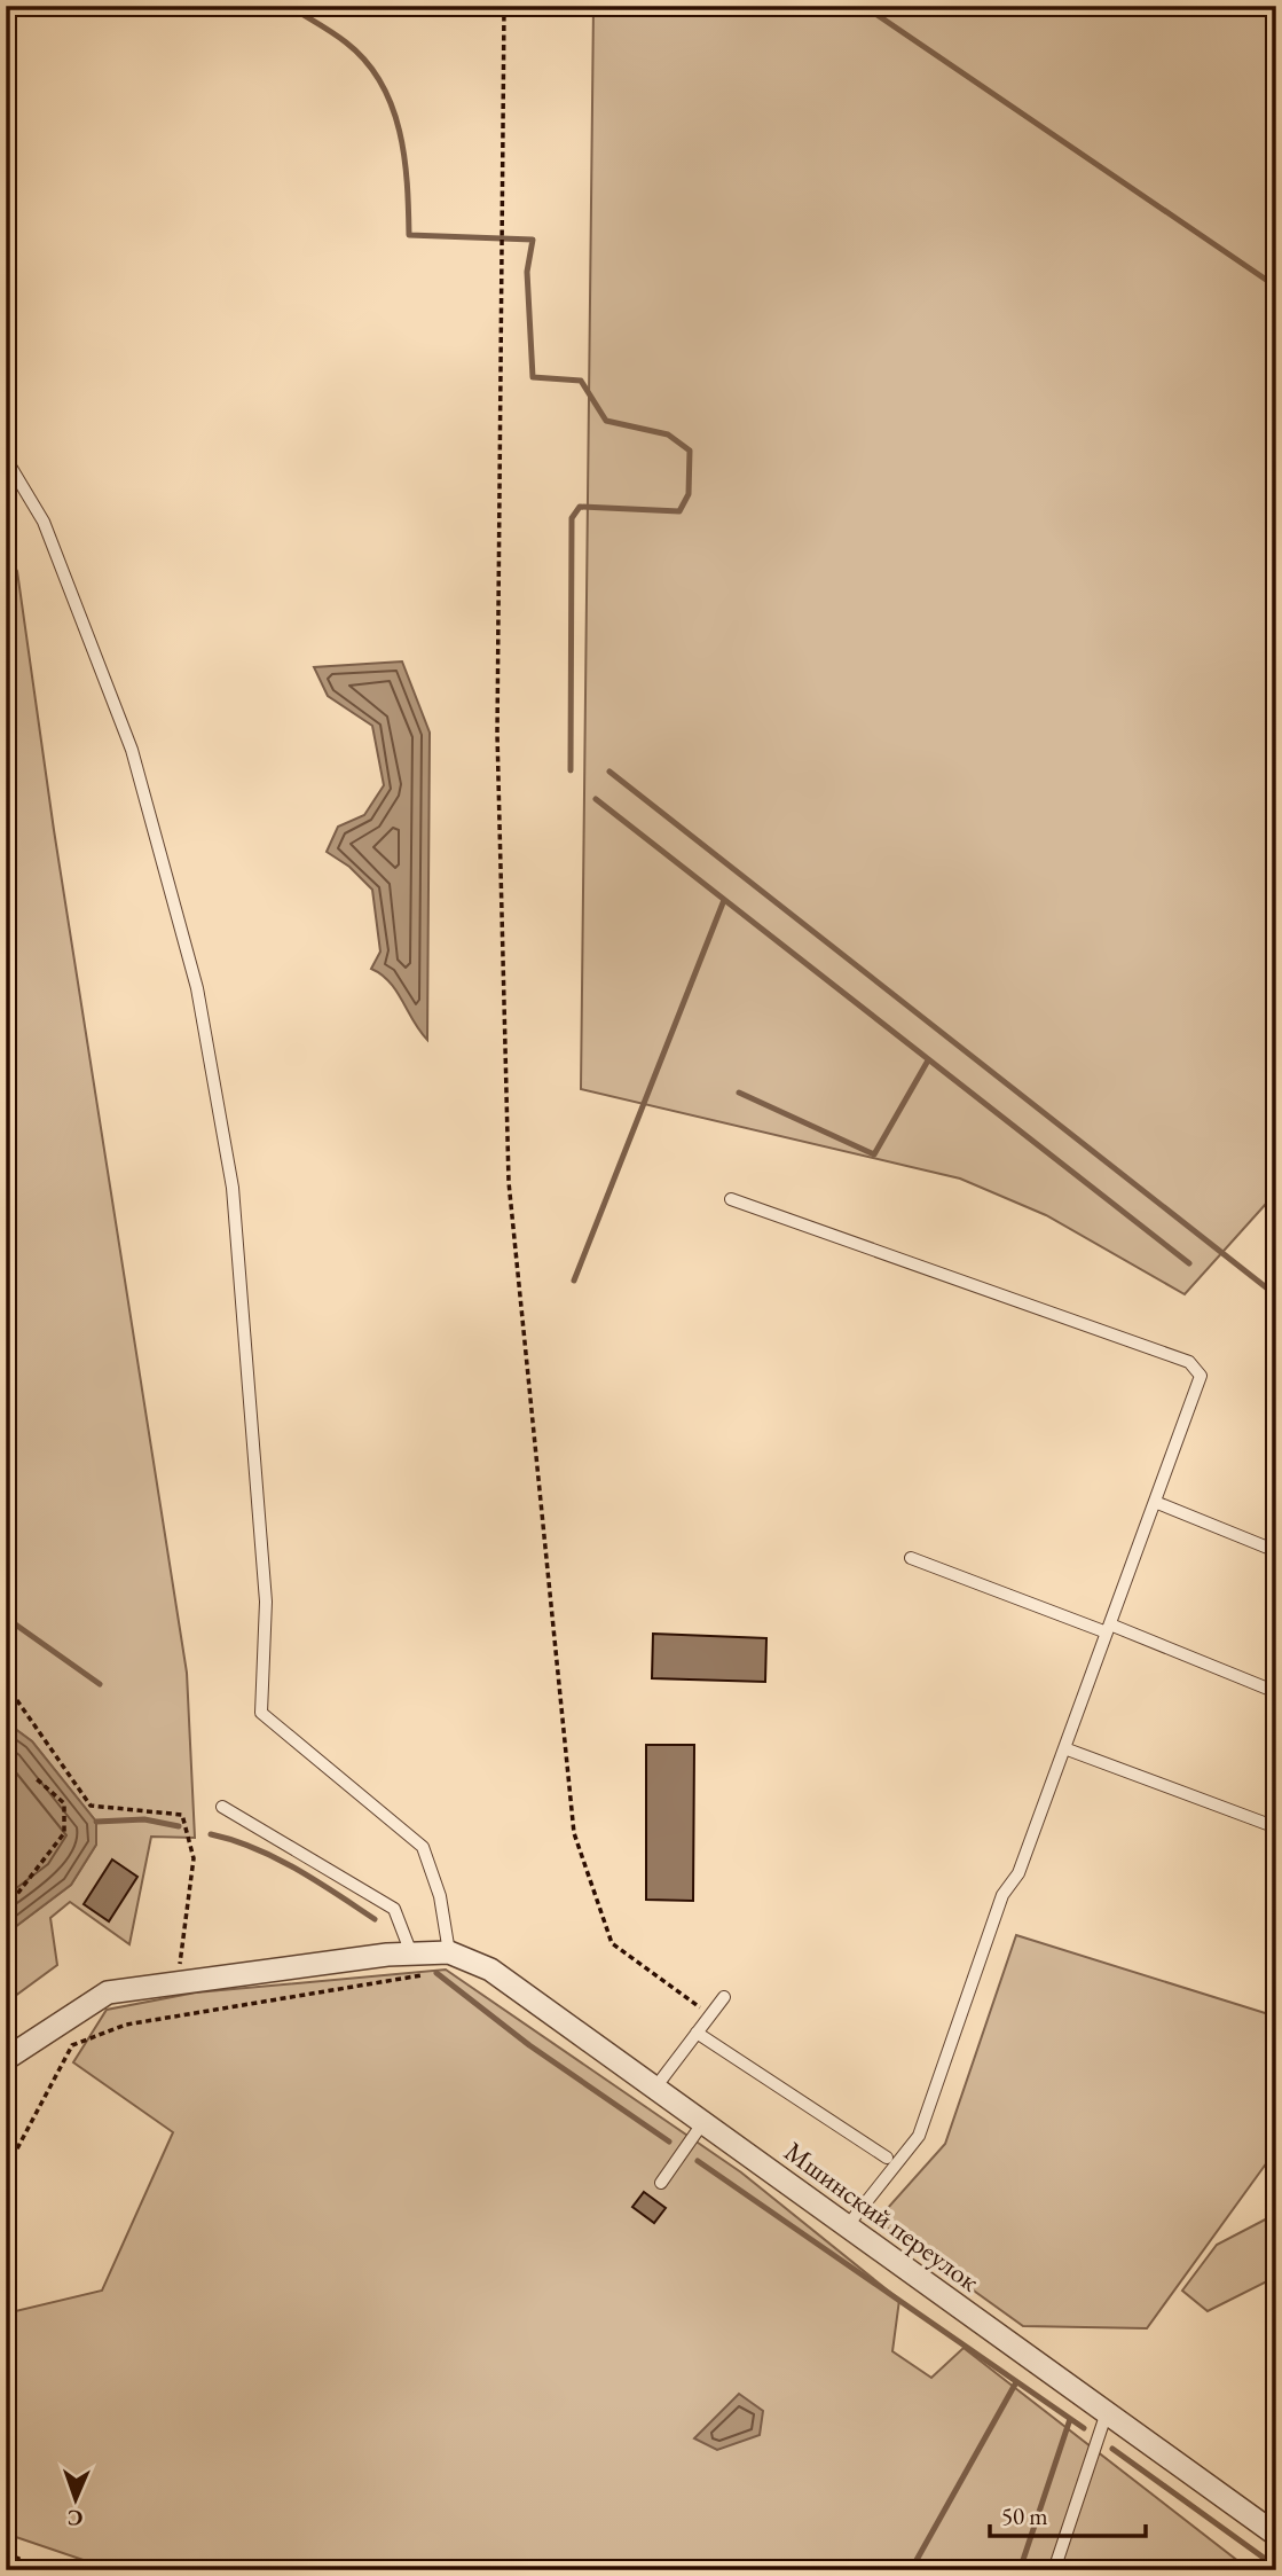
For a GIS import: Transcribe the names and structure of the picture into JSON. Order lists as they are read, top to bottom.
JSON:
{
  "streets": {
    "street": ["Мшинский переулок"]
  },
  "scale_bar": "50 m",
  "north": "bottom"
}
